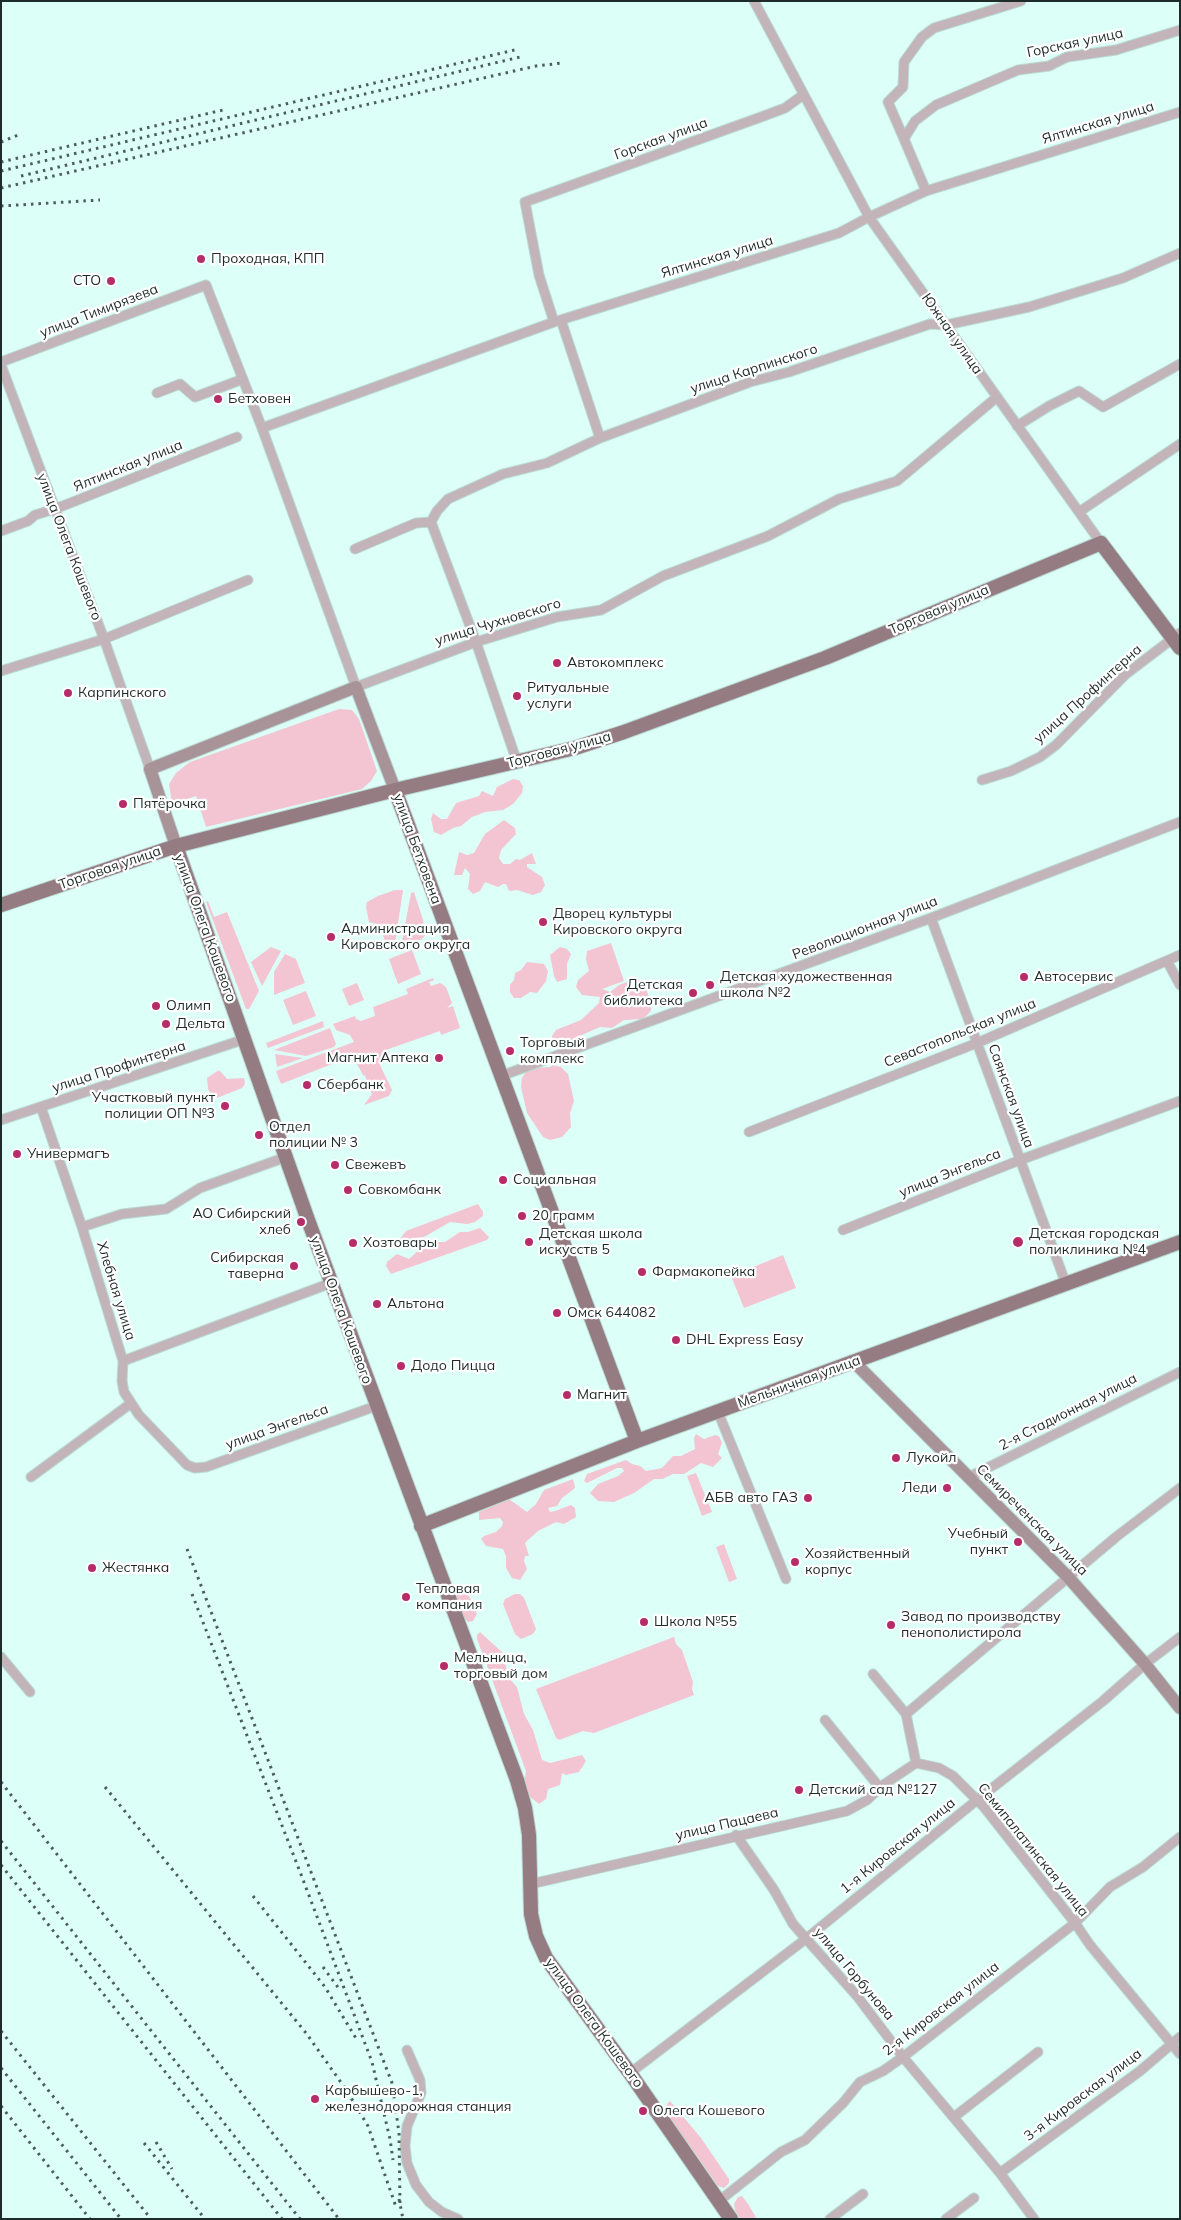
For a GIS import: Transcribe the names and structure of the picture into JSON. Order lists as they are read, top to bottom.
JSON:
{
  "streets": {
    "main road": [
      "Южная улица",
      "улица Олега Кошевого",
      "Торговая улица",
      "улица Чухновского",
      "улица Бетховена",
      "Мельничная улица",
      "Семиреченская улица"
    ],
    "street": [
      "Горская улица",
      "Ялтинская улица",
      "улица Тимирязева",
      "улица Карпинского",
      "улица Профинтерна",
      "Революционная улица",
      "Севастопольская улица",
      "Саянская улица",
      "улица Энгельса",
      "Хлебная улица",
      "2-я Стадионная улица",
      "улица Пацаева",
      "1-я Кировская улица",
      "Семипалатинская улица",
      "улица Горбунова",
      "2-я Кировская улица",
      "3-я Кировская улица"
    ]
  },
  "crossings": [
    ["Горская улица", "Ялтинская улица"],
    ["Горская улица", "Южная улица"],
    ["Ялтинская улица", "Южная улица"],
    ["Ялтинская улица", "улица Олега Кошевого"],
    ["Ялтинская улица", "улица Бетховена"],
    ["улица Тимирязева", "улица Олега Кошевого"],
    ["улица Тимирязева", "улица Бетховена"],
    ["Южная улица", "улица Карпинского"],
    ["Южная улица", "Торговая улица"],
    ["Южная улица", "улица Чухновского"],
    ["Южная улица", "улица Профинтерна"],
    ["улица Олега Кошевого", "Торговая улица"],
    ["улица Олега Кошевого", "улица Чухновского"],
    ["улица Олега Кошевого", "улица Профинтерна"],
    ["улица Олега Кошевого", "улица Энгельса"],
    ["улица Олега Кошевого", "Мельничная улица"],
    ["улица Олега Кошевого", "улица Пацаева"],
    ["улица Олега Кошевого", "1-я Кировская улица"],
    ["улица Олега Кошевого", "2-я Кировская улица"],
    ["Торговая улица", "улица Бетховена"],
    ["улица Чухновского", "улица Бетховена"],
    ["улица Профинтерна", "Хлебная улица"],
    ["улица Бетховена", "Революционная улица"],
    ["улица Бетховена", "Мельничная улица"],
    ["Революционная улица", "Саянская улица"],
    ["Севастопольская улица", "Саянская улица"],
    ["Саянская улица", "улица Энгельса"],
    ["Саянская улица", "Мельничная улица"],
    ["улица Энгельса", "Хлебная улица"],
    ["Мельничная улица", "Семиреченская улица"],
    ["2-я Стадионная улица", "Семиреченская улица"],
    ["Семиреченская улица", "1-я Кировская улица"],
    ["улица Пацаева", "Семипалатинская улица"],
    ["улица Пацаева", "улица Горбунова"],
    ["1-я Кировская улица", "Семипалатинская улица"],
    ["1-я Кировская улица", "улица Горбунова"],
    ["Семипалатинская улица", "2-я Кировская улица"],
    ["Семипалатинская улица", "3-я Кировская улица"],
    ["улица Горбунова", "2-я Кировская улица"],
    ["улица Горбунова", "3-я Кировская улица"]
  ],
  "places": [
    "Проходная, КПП",
    "СТО",
    "Бетховен",
    "Автокомплекс",
    "Карпинского",
    "Ритуальные услуги",
    "Пятёрочка",
    "Дворец культуры Кировского округа",
    "Администрация Кировского округа",
    "Автосервис",
    "Детская художественная школа №2",
    "Детская библиотека",
    "Олимп",
    "Дельта",
    "Торговый комплекс",
    "Магнит Аптека",
    "Сбербанк",
    "Участковый пункт полиции ОП №3",
    "Отдел полиции № 3",
    "Универмагъ",
    "Свежевъ",
    "Социальная",
    "Совкомбанк",
    "20 грамм",
    "АО Сибирский хлеб",
    "Детская школа искусств 5",
    "Детская городская поликлиника №4",
    "Хозтовары",
    "Сибирская таверна",
    "Фармакопейка",
    "Альтона",
    "Омск 644082",
    "DHL Express Easy",
    "Додо Пицца",
    "Магнит",
    "Лукойл",
    "Леди",
    "АБВ авто ГАЗ",
    "Учебный пункт",
    "Хозяйственный корпус",
    "Жестянка",
    "Тепловая компания",
    "Школа №55",
    "Завод по производству пенополистирола",
    "Мельница, торговый дом",
    "Детский сад №127",
    "Карбышево-1, железнодорожная станция",
    "Олега Кошевого"
  ]
}
